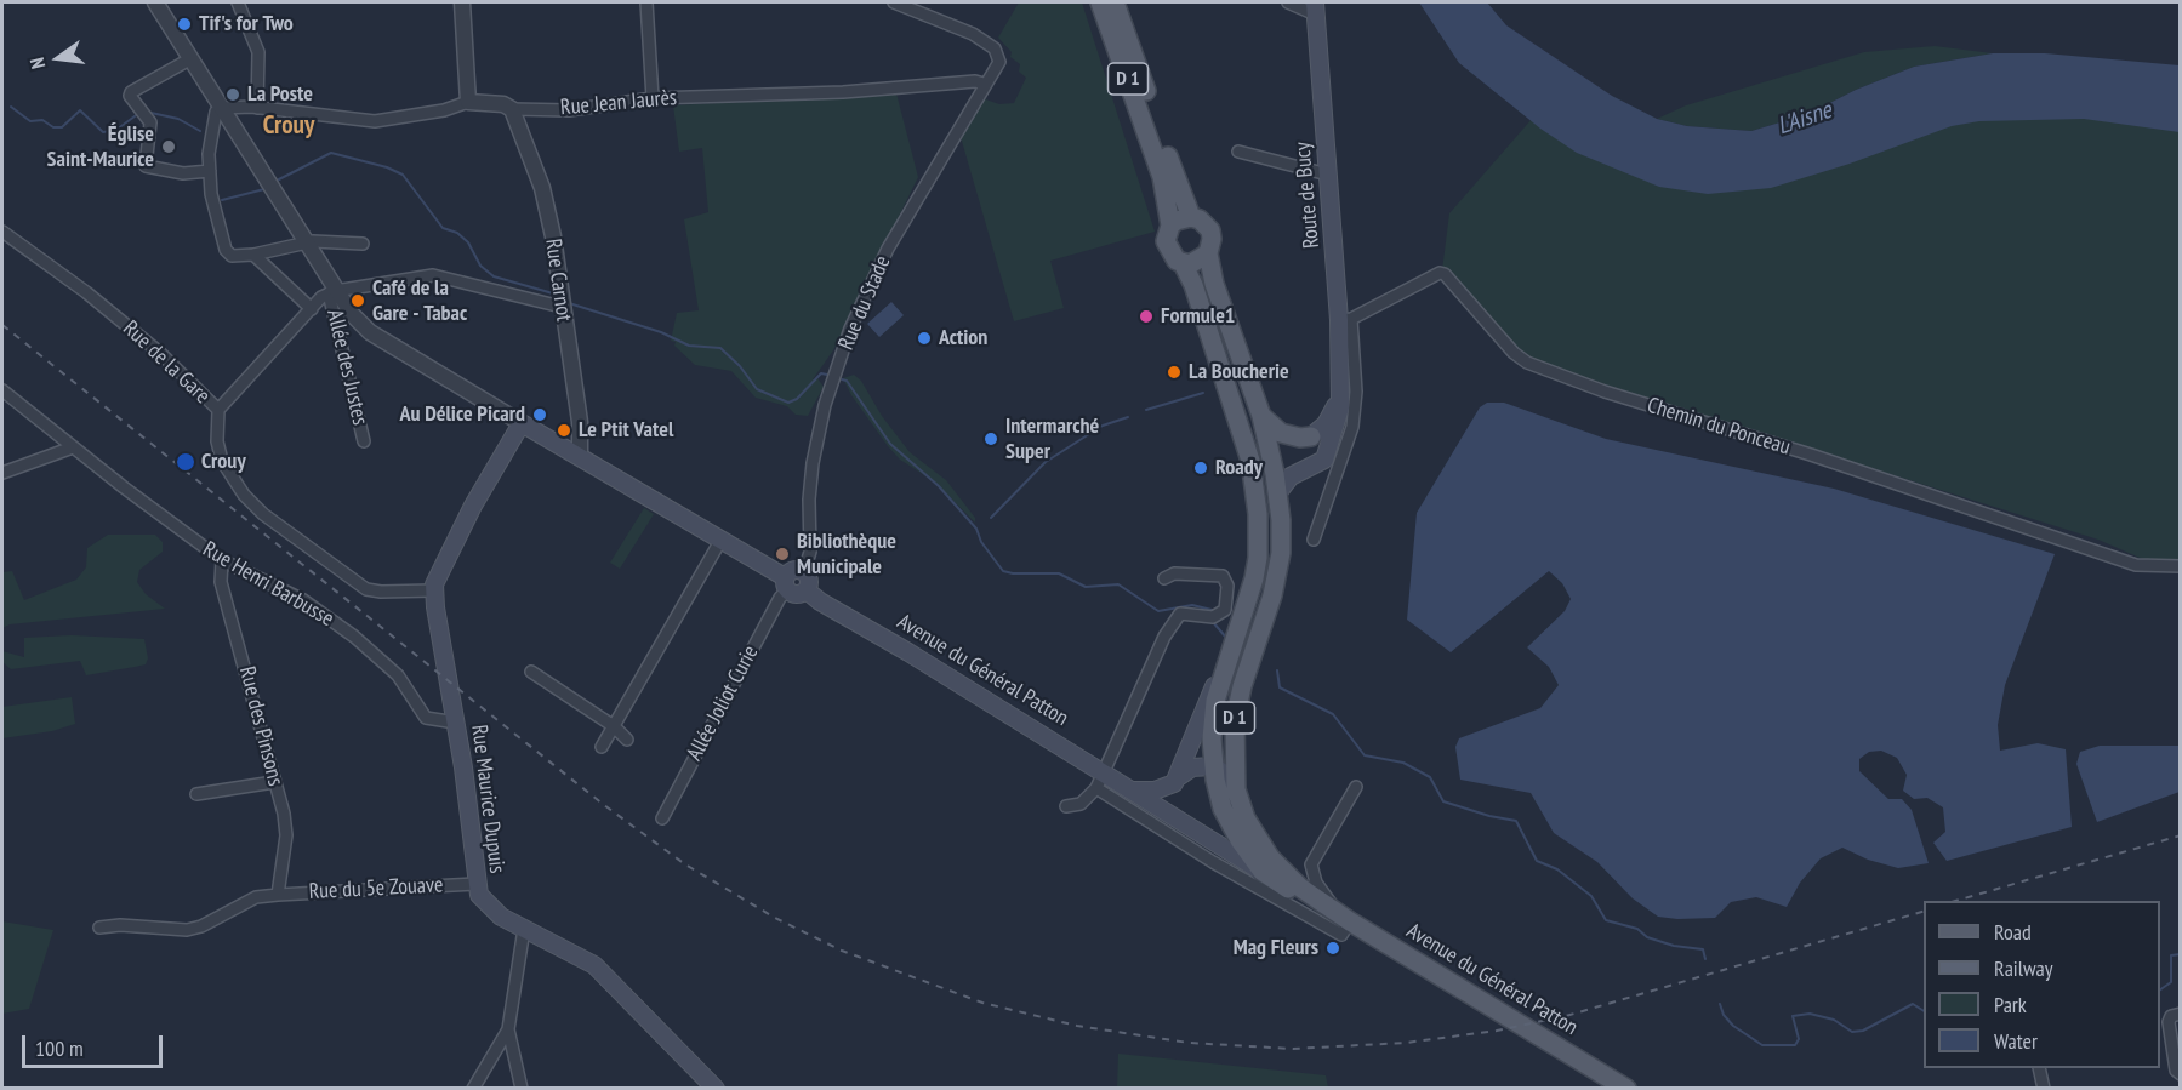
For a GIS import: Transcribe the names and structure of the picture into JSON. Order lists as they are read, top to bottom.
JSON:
{
  "streets": {
    "main road": [
      "D 1",
      "Route de Bucy",
      "Avenue du Général Patton",
      "Rue Maurice Dupuis"
    ],
    "street": [
      "Rue Jean Jaurès",
      "Rue Carnot",
      "Rue du Stade",
      "Rue de la Gare",
      "Allée des Justes",
      "Chemin du Ponceau",
      "Rue Henri Barbusse",
      "Allée Joliot Curie",
      "Rue des Pinsons",
      "Rue du 5e Zouave"
    ]
  },
  "crossings": [
    ["D 1", "Route de Bucy"],
    ["D 1", "Avenue du Général Patton"],
    ["Rue Jean Jaurès", "Rue Carnot"],
    ["Rue Jean Jaurès", "Rue du Stade"],
    ["Route de Bucy", "Chemin du Ponceau"],
    ["Rue du Stade", "Avenue du Général Patton"],
    ["Rue du Stade", "Allée Joliot Curie"],
    ["Rue de la Gare", "Rue Maurice Dupuis"],
    ["Rue Henri Barbusse", "Rue des Pinsons"],
    ["Rue Henri Barbusse", "Rue Maurice Dupuis"],
    ["Avenue du Général Patton", "Allée Joliot Curie"],
    ["Rue des Pinsons", "Rue du 5e Zouave"],
    ["Rue Maurice Dupuis", "Rue du 5e Zouave"]
  ],
  "districts": ["Crouy"],
  "water": ["L'Aisne"],
  "places": [
    "Tif's for Two",
    "La Poste",
    "Église Saint-Maurice",
    "Café de la Gare - Tabac",
    "Formule1",
    "Action",
    "La Boucherie",
    "Au Délice Picard",
    "Le Ptit Vatel",
    "Intermarché Super",
    "Crouy",
    "Roady",
    "Bibliothèque Municipale",
    "Mag Fleurs"
  ],
  "legend": [
    "Road",
    "Railway",
    "Park",
    "Water"
  ],
  "scale_bar": "100 m",
  "north": "left"
}
